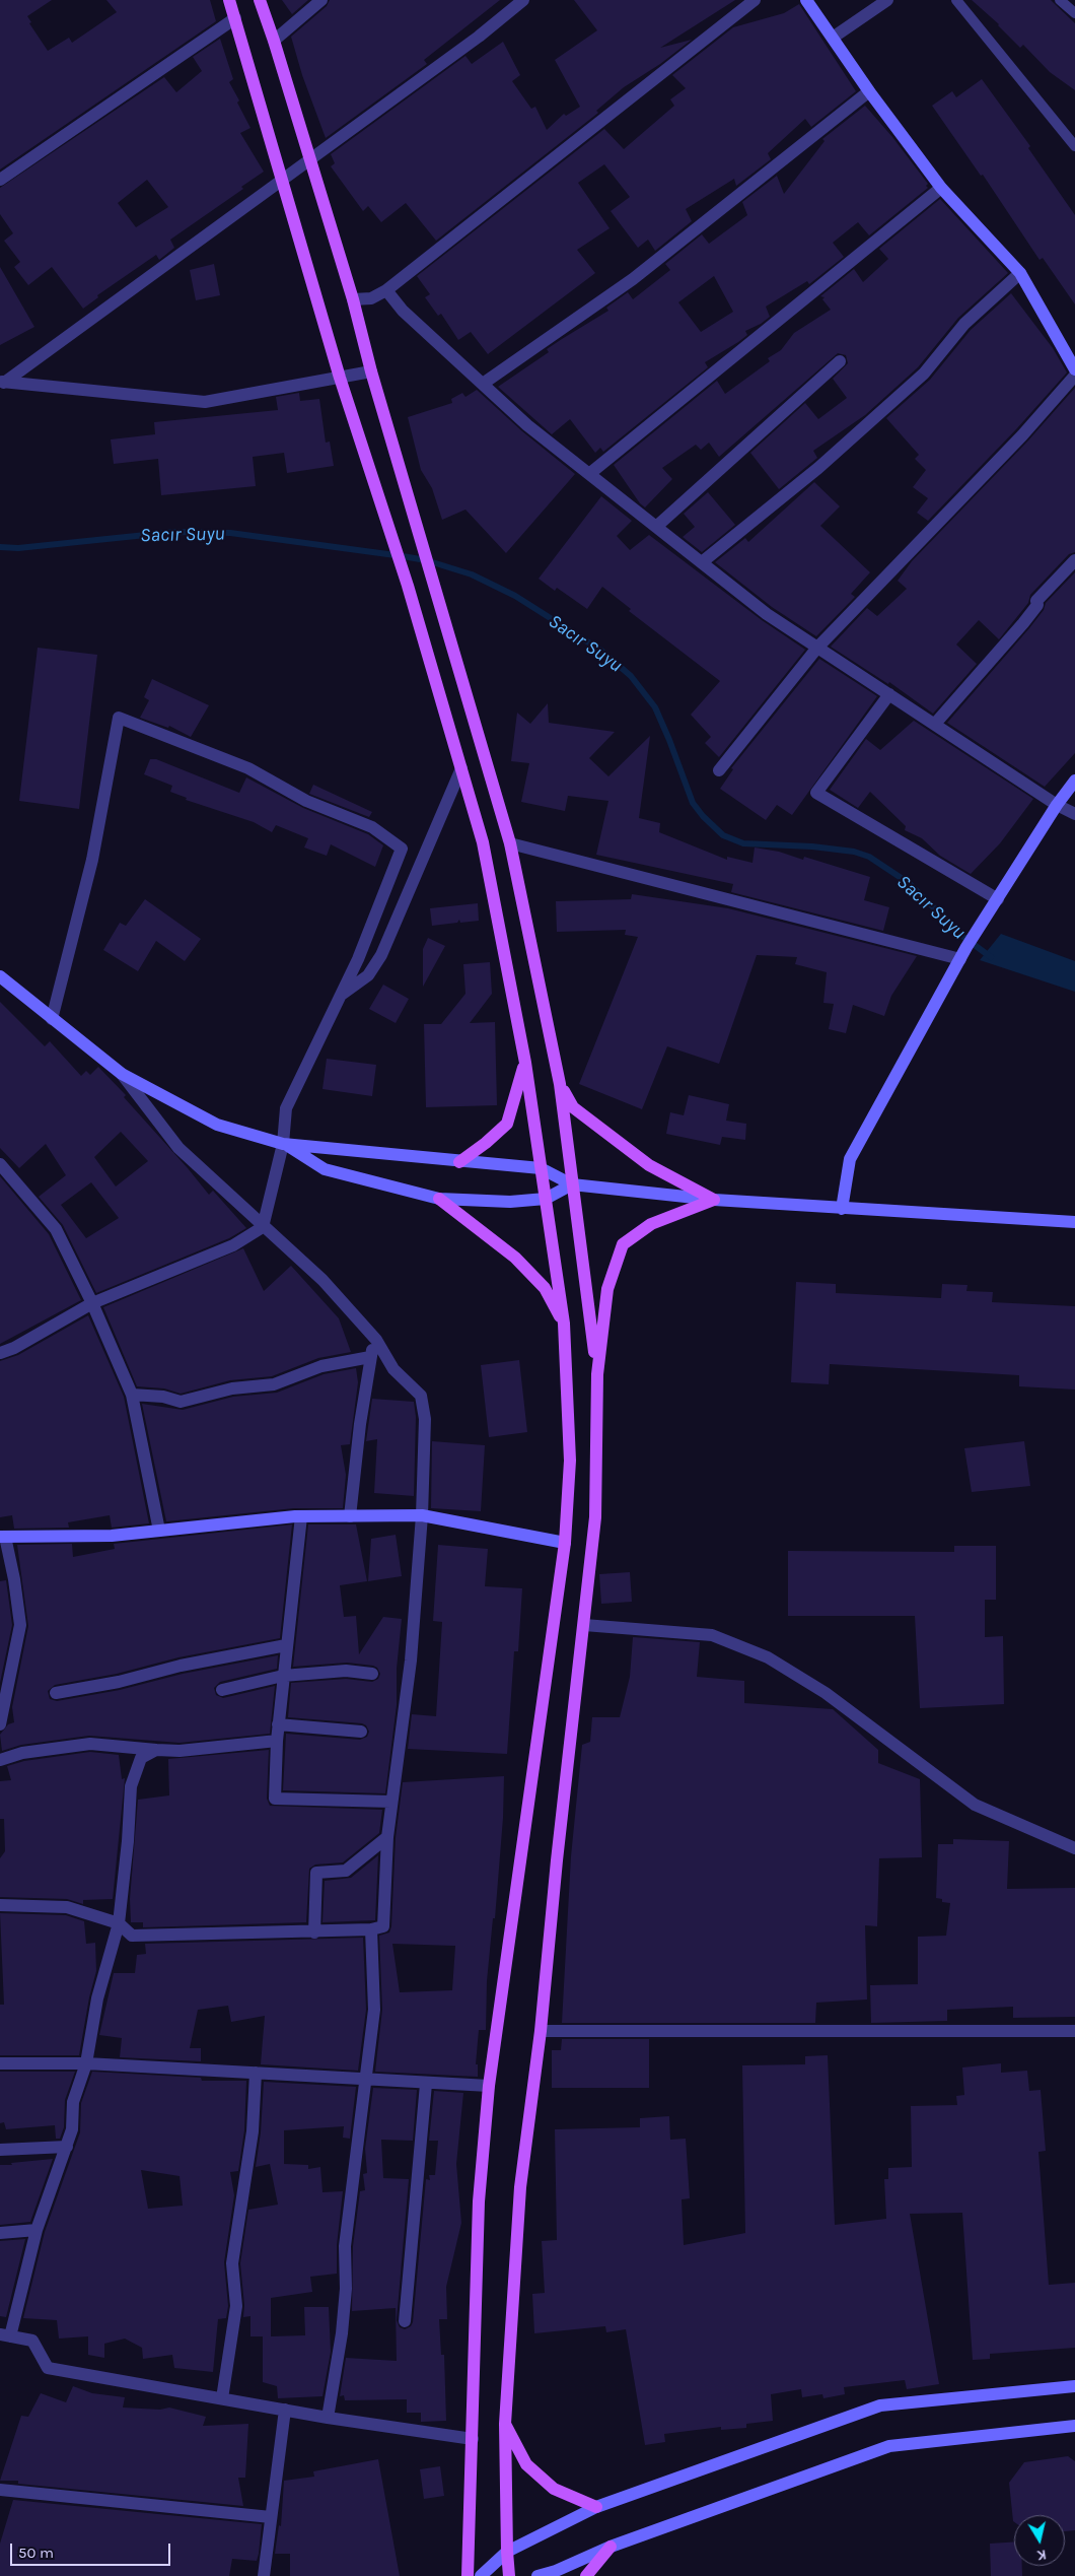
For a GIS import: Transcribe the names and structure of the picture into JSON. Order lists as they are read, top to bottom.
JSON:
{
  "water": ["Sacır Suyu"],
  "scale_bar": "50 m",
  "north": "bottom"
}
